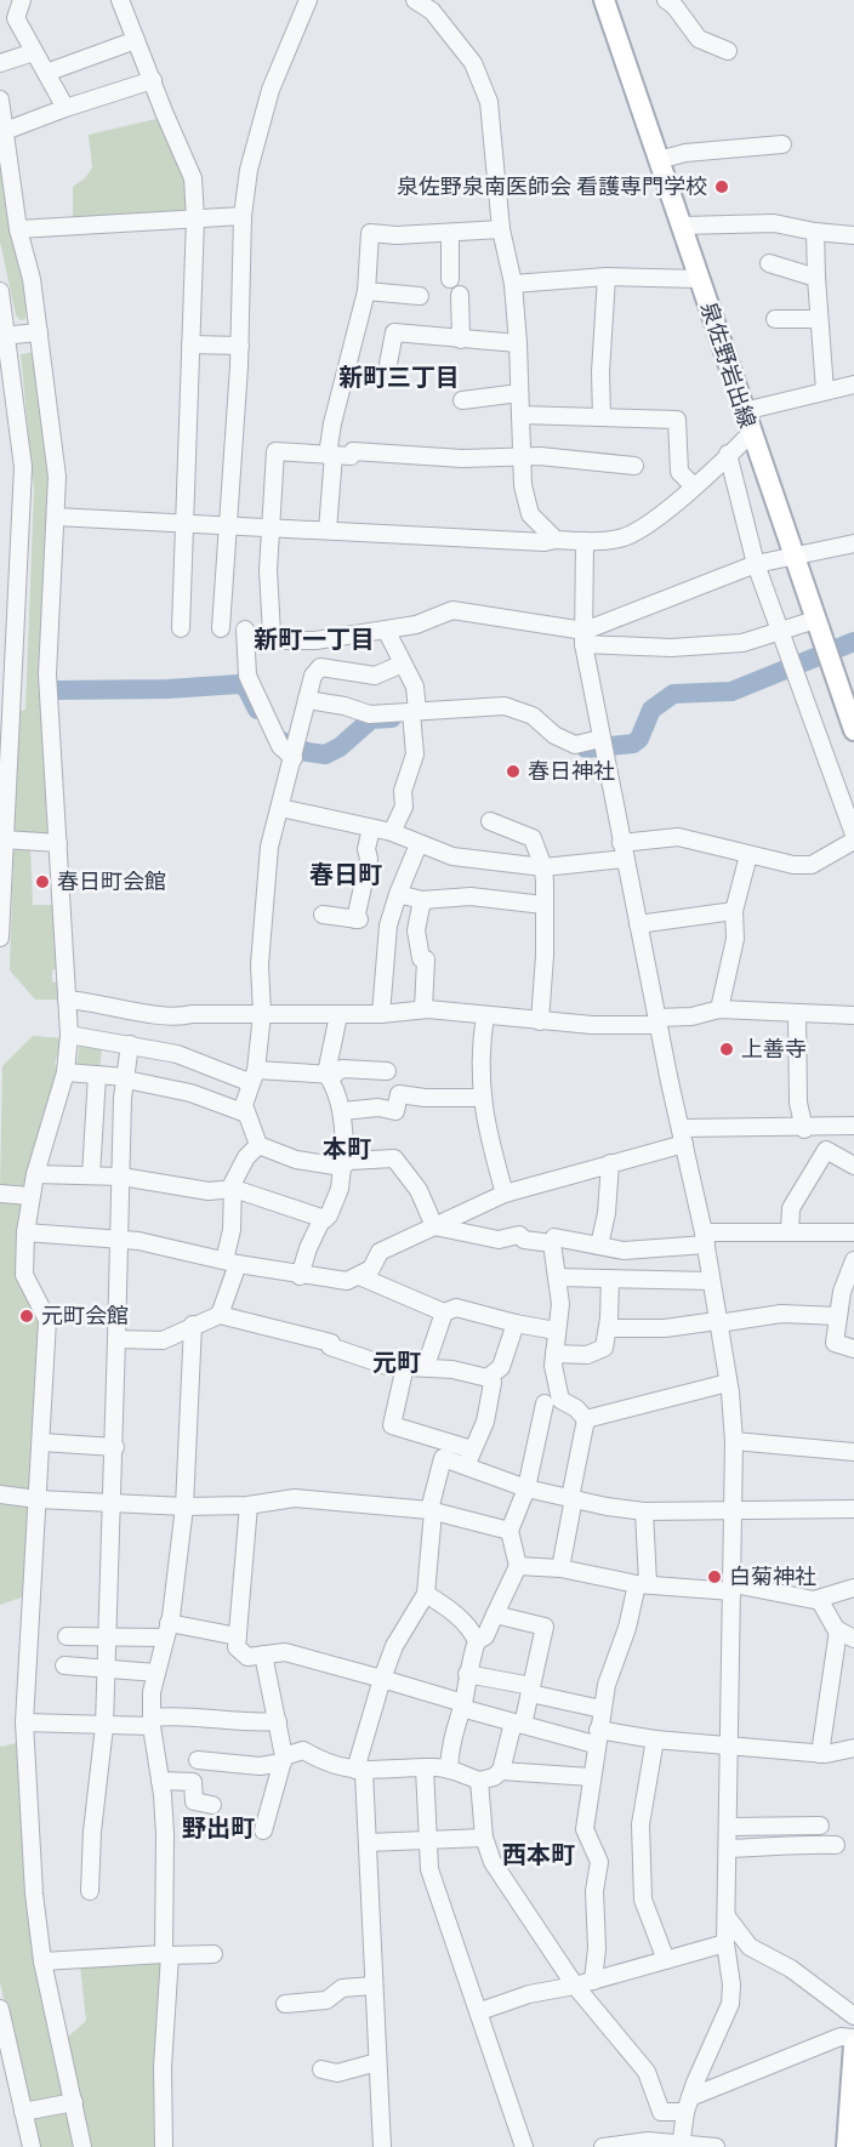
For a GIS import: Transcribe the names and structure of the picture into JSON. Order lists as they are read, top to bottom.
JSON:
{
  "streets": {
    "main road": ["泉佐野岩出線"]
  },
  "districts": [
    "新町三丁目",
    "新町一丁目",
    "春日町",
    "本町",
    "元町",
    "野出町",
    "西本町"
  ],
  "places": [
    "泉佐野泉南医師会 看護専門学校",
    "春日神社",
    "春日町会館",
    "上善寺",
    "元町会館",
    "白菊神社"
  ]
}
